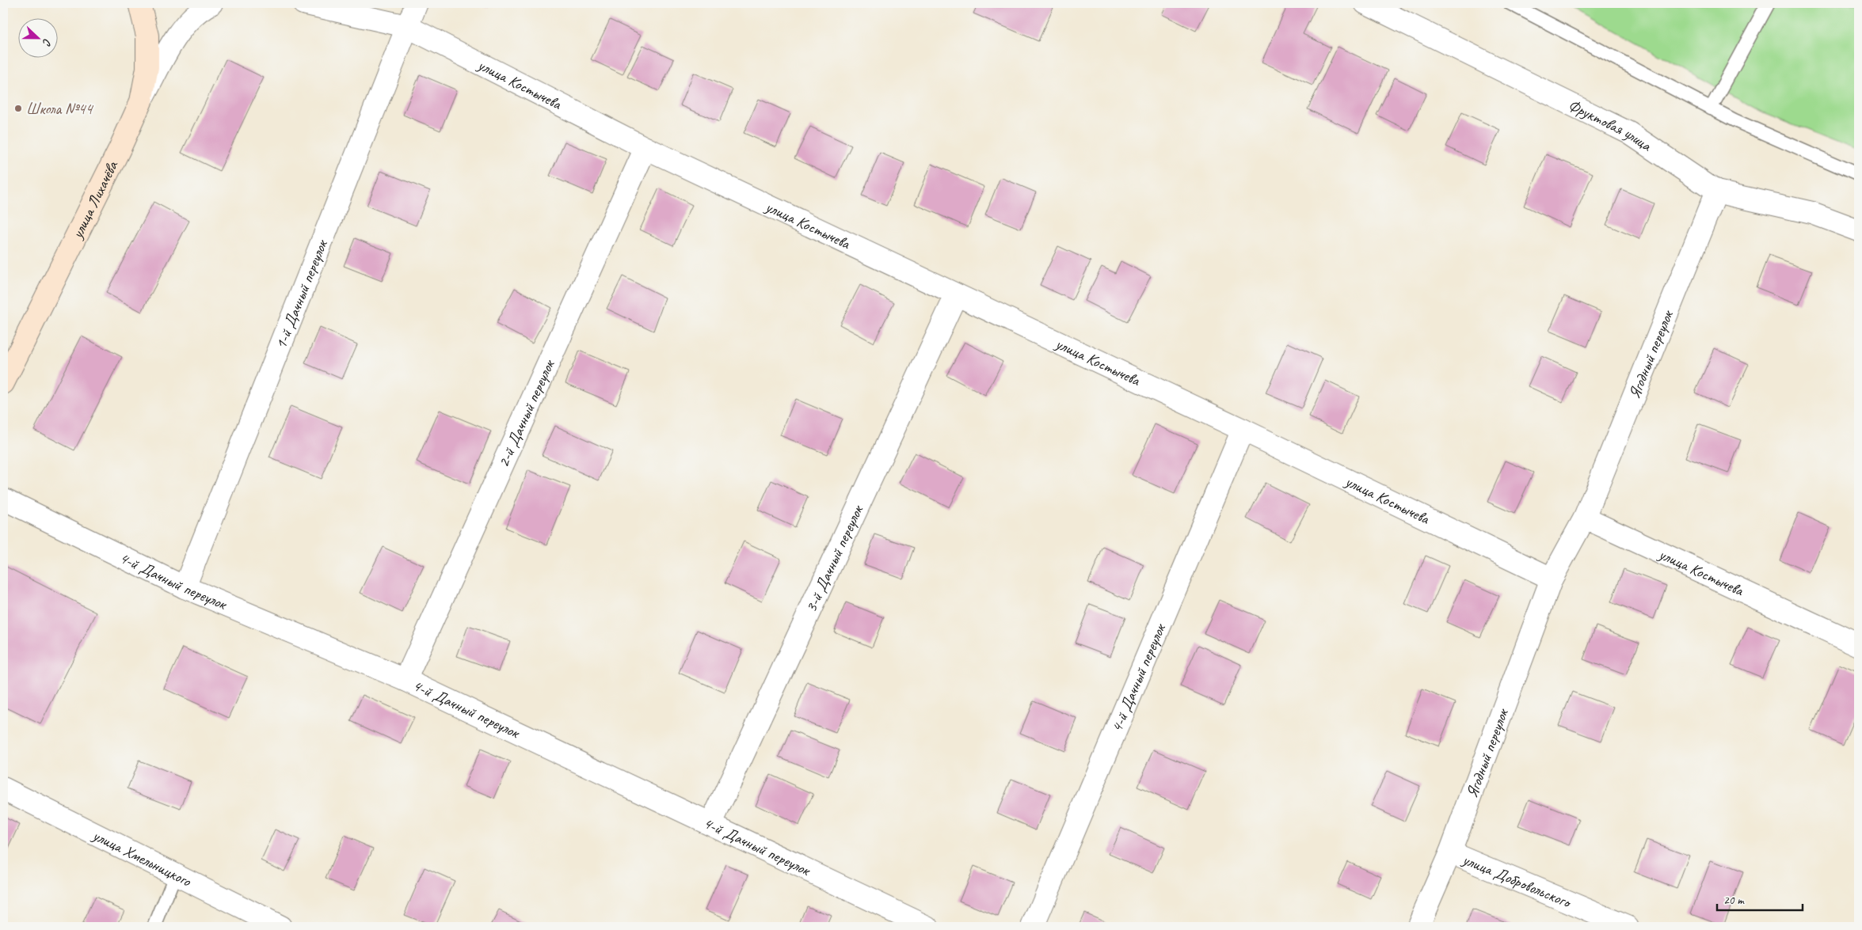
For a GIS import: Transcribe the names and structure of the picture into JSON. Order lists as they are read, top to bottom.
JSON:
{
  "streets": {
    "main road": ["улица Лихачёва"],
    "street": [
      "улица Костычева",
      "Фруктовая улица",
      "1-й Дачный переулок",
      "Ягодный переулок",
      "2-й Дачный переулок",
      "3-й Дачный переулок",
      "4-й Дачный переулок",
      "улица Хмельницкого",
      "улица Добровольского"
    ]
  },
  "crossings": [
    ["улица Костычева", "1-й Дачный переулок"],
    ["улица Костычева", "Ягодный переулок"],
    ["улица Костычева", "2-й Дачный переулок"],
    ["улица Костычева", "3-й Дачный переулок"],
    ["улица Костычева", "4-й Дачный переулок"],
    ["Фруктовая улица", "Ягодный переулок"],
    ["1-й Дачный переулок", "4-й Дачный переулок"],
    ["Ягодный переулок", "улица Добровольского"],
    ["2-й Дачный переулок", "4-й Дачный переулок"],
    ["3-й Дачный переулок", "4-й Дачный переулок"]
  ],
  "places": ["Школа №44"],
  "scale_bar": "20 m",
  "north": "right"
}
